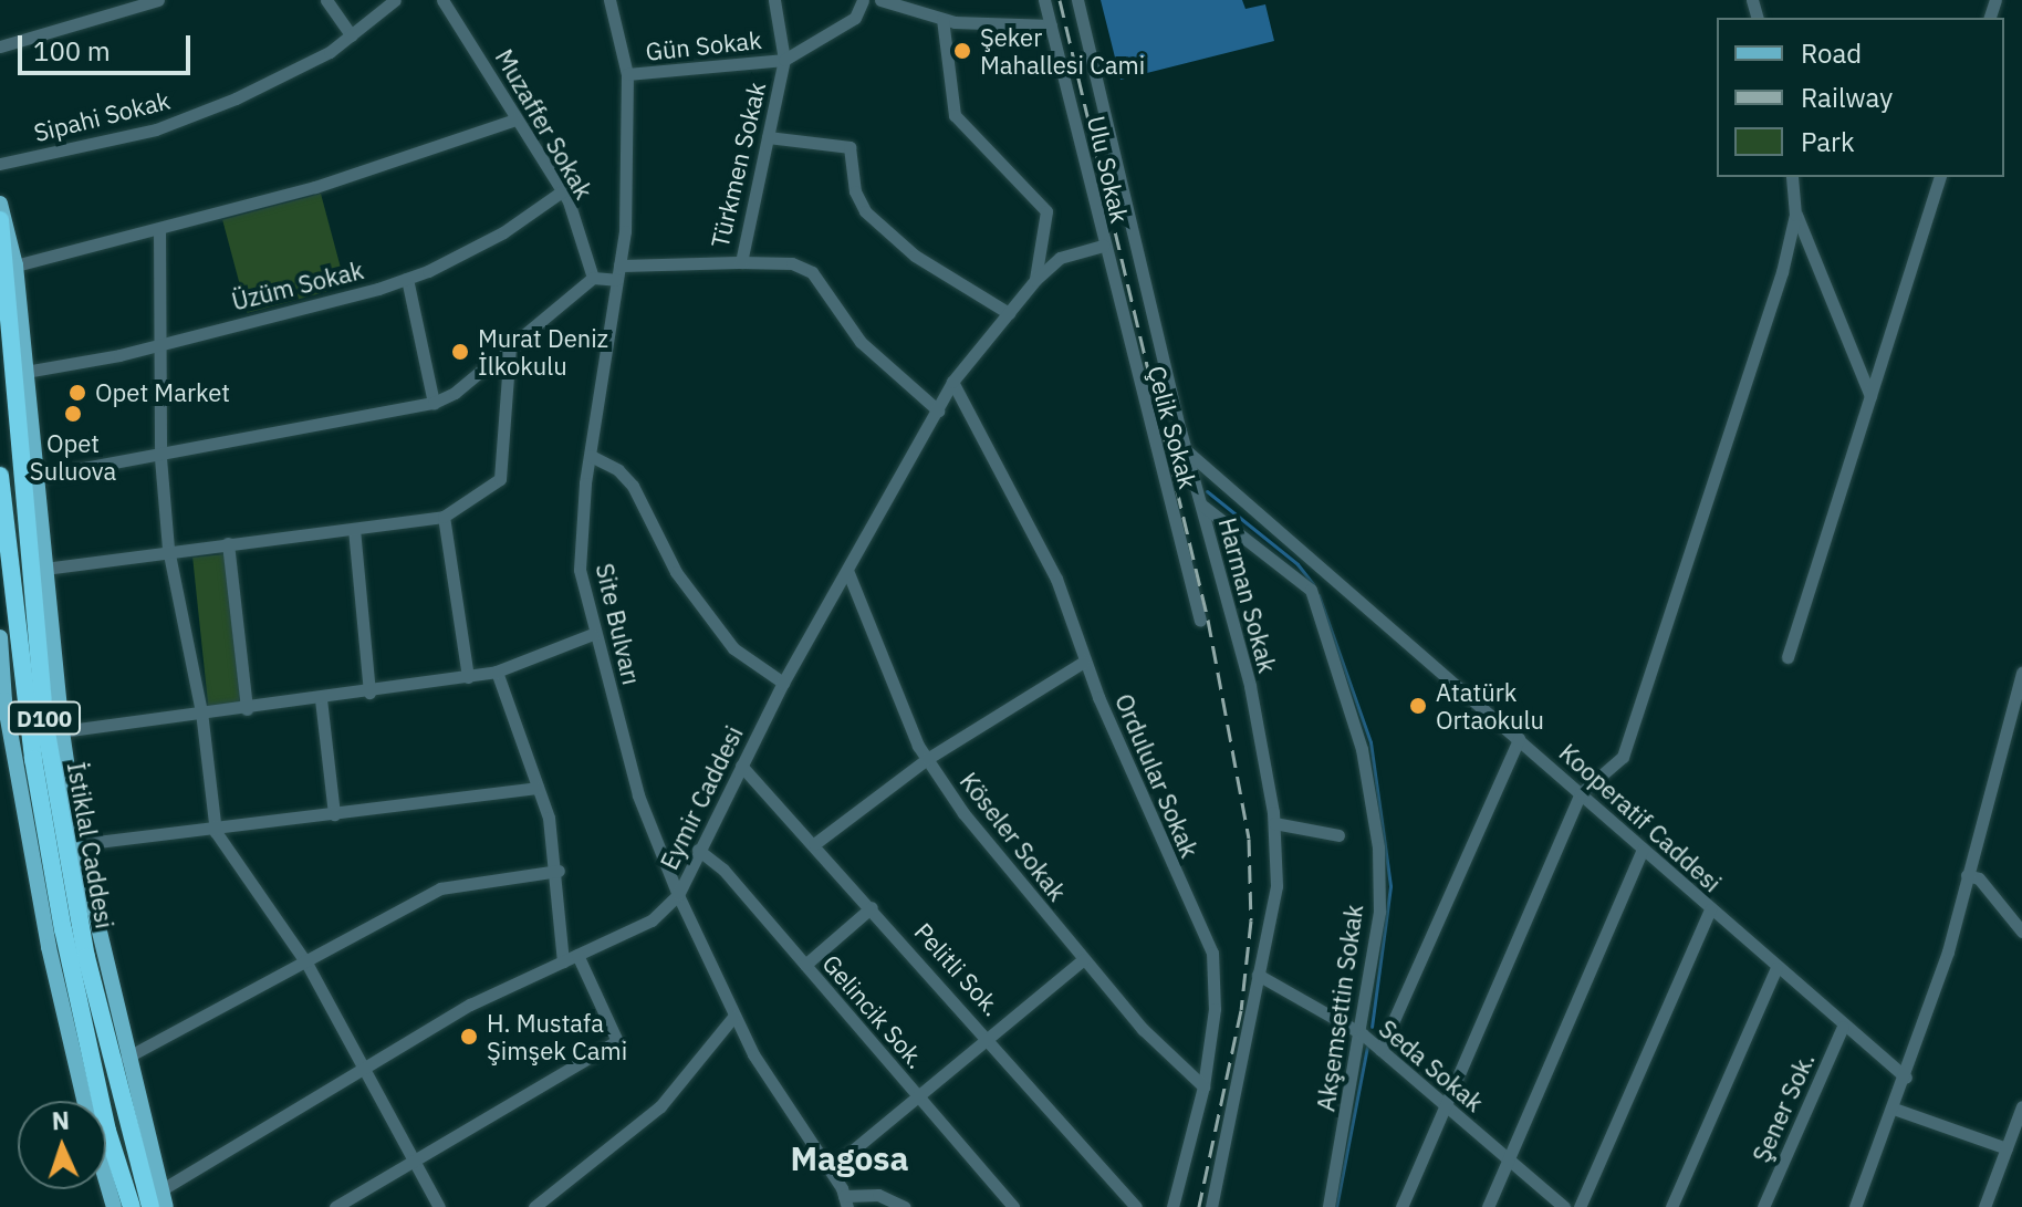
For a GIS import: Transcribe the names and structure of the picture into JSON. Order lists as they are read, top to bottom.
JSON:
{
  "streets": {
    "highway": ["D100", "İstiklal Caddesi"],
    "street": [
      "Gün Sokak",
      "Sipahi Sokak",
      "Muzaffer Sokak",
      "Türkmen Sokak",
      "Ulu Sokak",
      "Üzüm Sokak",
      "Çelik Sokak",
      "Harman Sokak",
      "Site Bulvarı",
      "Ordulular Sokak",
      "Eymir Caddesi",
      "Kooperatif Caddesi",
      "Köseler Sokak",
      "Pelitli Sok.",
      "Akşemsettin Sokak",
      "Gelincik Sok.",
      "Seda Sokak",
      "Şener Sok."
    ]
  },
  "crossings": [
    ["Gün Sokak", "Türkmen Sokak"],
    ["Gün Sokak", "Site Bulvarı"],
    ["Muzaffer Sokak", "Türkmen Sokak"],
    ["Muzaffer Sokak", "Üzüm Sokak"],
    ["Türkmen Sokak", "Site Bulvarı"],
    ["Ulu Sokak", "Çelik Sokak"],
    ["Ulu Sokak", "Eymir Caddesi"],
    ["Çelik Sokak", "Eymir Caddesi"],
    ["Harman Sokak", "Kooperatif Caddesi"],
    ["Harman Sokak", "Akşemsettin Sokak"],
    ["Harman Sokak", "Seda Sokak"],
    ["Site Bulvarı", "Eymir Caddesi"],
    ["Ordulular Sokak", "Eymir Caddesi"],
    ["Ordulular Sokak", "Köseler Sokak"],
    ["Eymir Caddesi", "Köseler Sokak"],
    ["Eymir Caddesi", "Pelitli Sok."],
    ["Eymir Caddesi", "Gelincik Sok."],
    ["Kooperatif Caddesi", "Şener Sok."],
    ["Akşemsettin Sokak", "Seda Sokak"]
  ],
  "districts": ["Magosa"],
  "places": [
    "Şeker Mahallesi Cami",
    "Murat Deniz İlkokulu",
    "Opet Market",
    "Opet Suluova",
    "Atatürk Ortaokulu",
    "H. Mustafa Şimşek Cami"
  ],
  "legend": ["Road", "Railway", "Park"],
  "scale_bar": "100 m",
  "north": "top"
}
